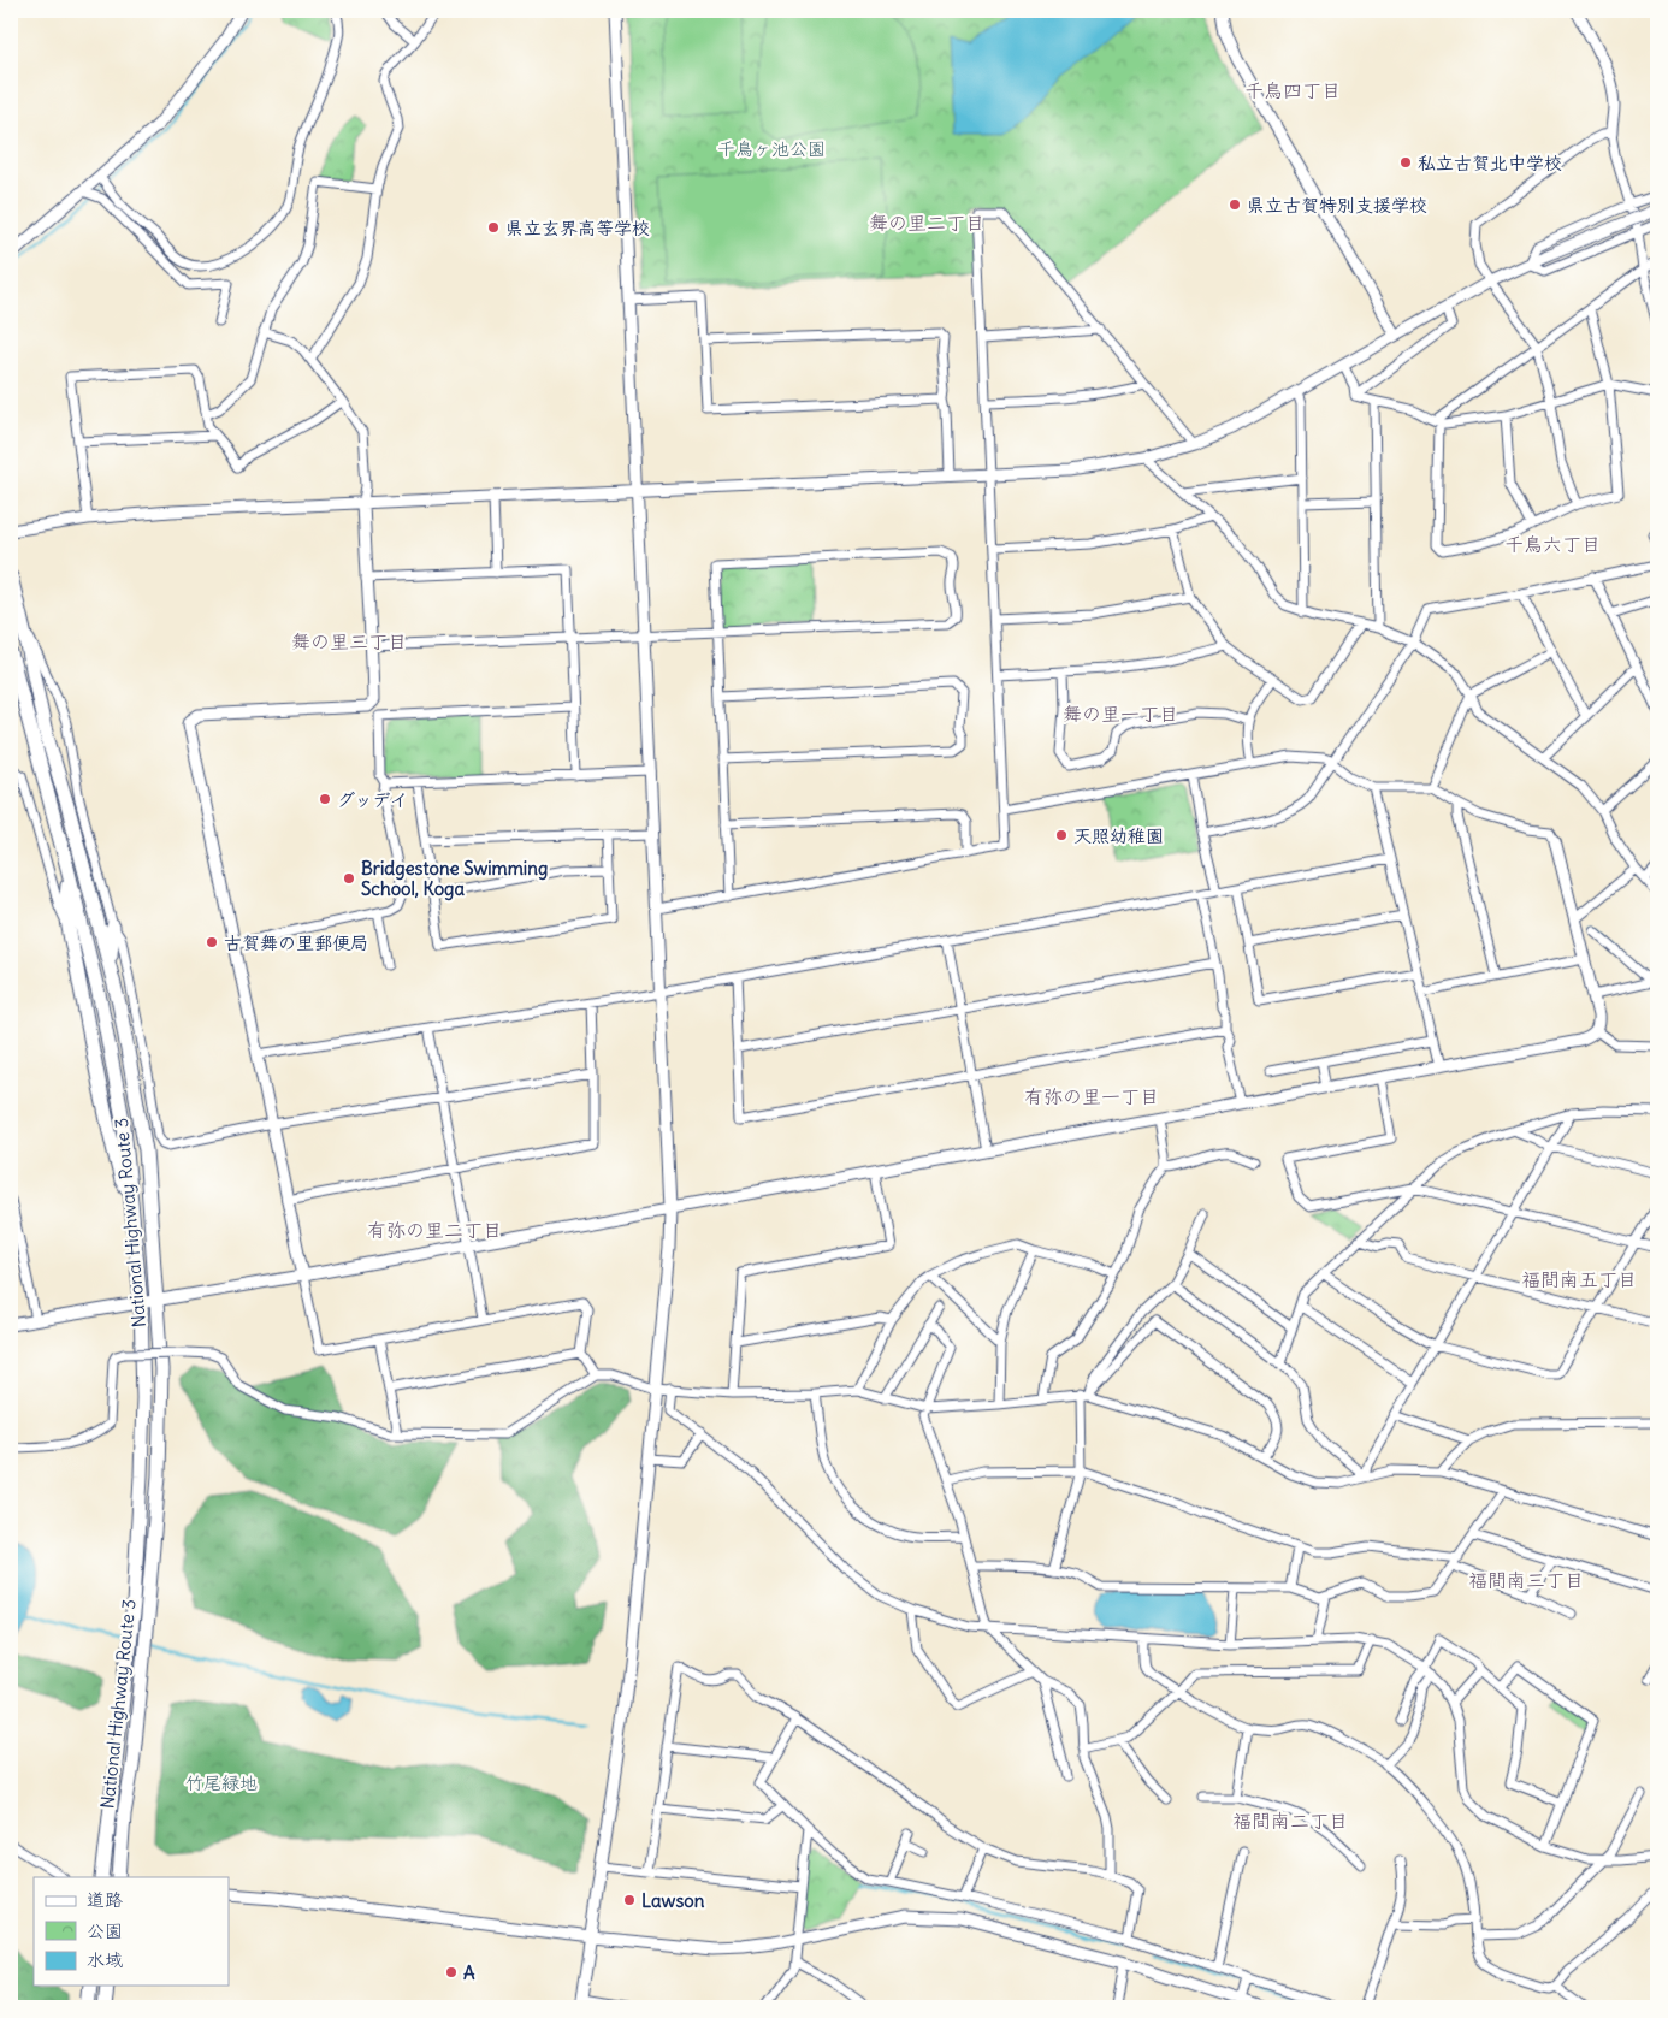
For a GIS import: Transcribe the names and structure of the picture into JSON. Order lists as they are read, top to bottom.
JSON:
{
  "streets": {
    "highway": ["National Highway Route 3"]
  },
  "districts": [
    "千鳥四丁目",
    "舞の里二丁目",
    "千鳥六丁目",
    "舞の里三丁目",
    "舞の里一丁目",
    "有弥の里一丁目",
    "有弥の里二丁目",
    "福間南五丁目",
    "福間南三丁目",
    "福間南二丁目"
  ],
  "parks": ["千鳥ヶ池公園", "竹尾緑地"],
  "places": [
    "私立古賀北中学校",
    "県立古賀特別支援学校",
    "県立玄界高等学校",
    "グッデイ",
    "天照幼稚園",
    "Bridgestone Swimming School, Koga",
    "古賀舞の里郵便局",
    "Lawson",
    "A"
  ],
  "legend": ["道路", "公園", "水域"]
}
